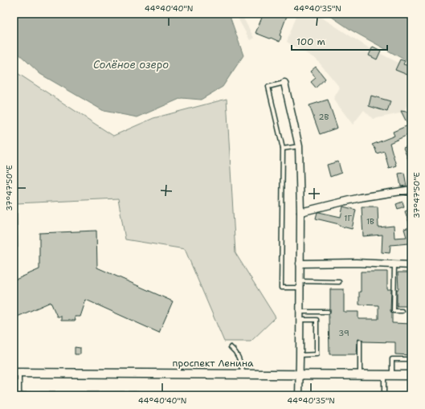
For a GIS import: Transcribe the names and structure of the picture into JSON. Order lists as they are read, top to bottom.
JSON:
{
  "streets": {
    "street": ["проспект Ленина"]
  },
  "water": ["Солёное озеро"],
  "house_numbers": [
    "2В",
    "1Г",
    "1В",
    "39"
  ],
  "scale_bar": "100 m",
  "coordinates": ["44°40'40\"N", "44°40'35\"N", "37°47'50\"E"]
}
